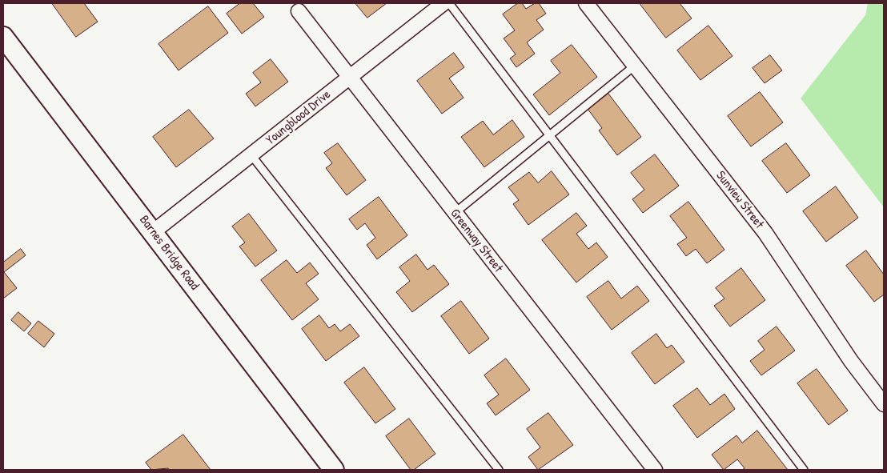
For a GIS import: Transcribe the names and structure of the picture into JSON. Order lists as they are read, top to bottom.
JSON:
{
  "streets": {
    "street": [
      "Youngblood Drive",
      "Sunview Street",
      "Greenway Street",
      "Barnes Bridge Road"
    ]
  },
  "crossings": [
    ["Youngblood Drive", "Greenway Street"],
    ["Youngblood Drive", "Barnes Bridge Road"]
  ]
}
